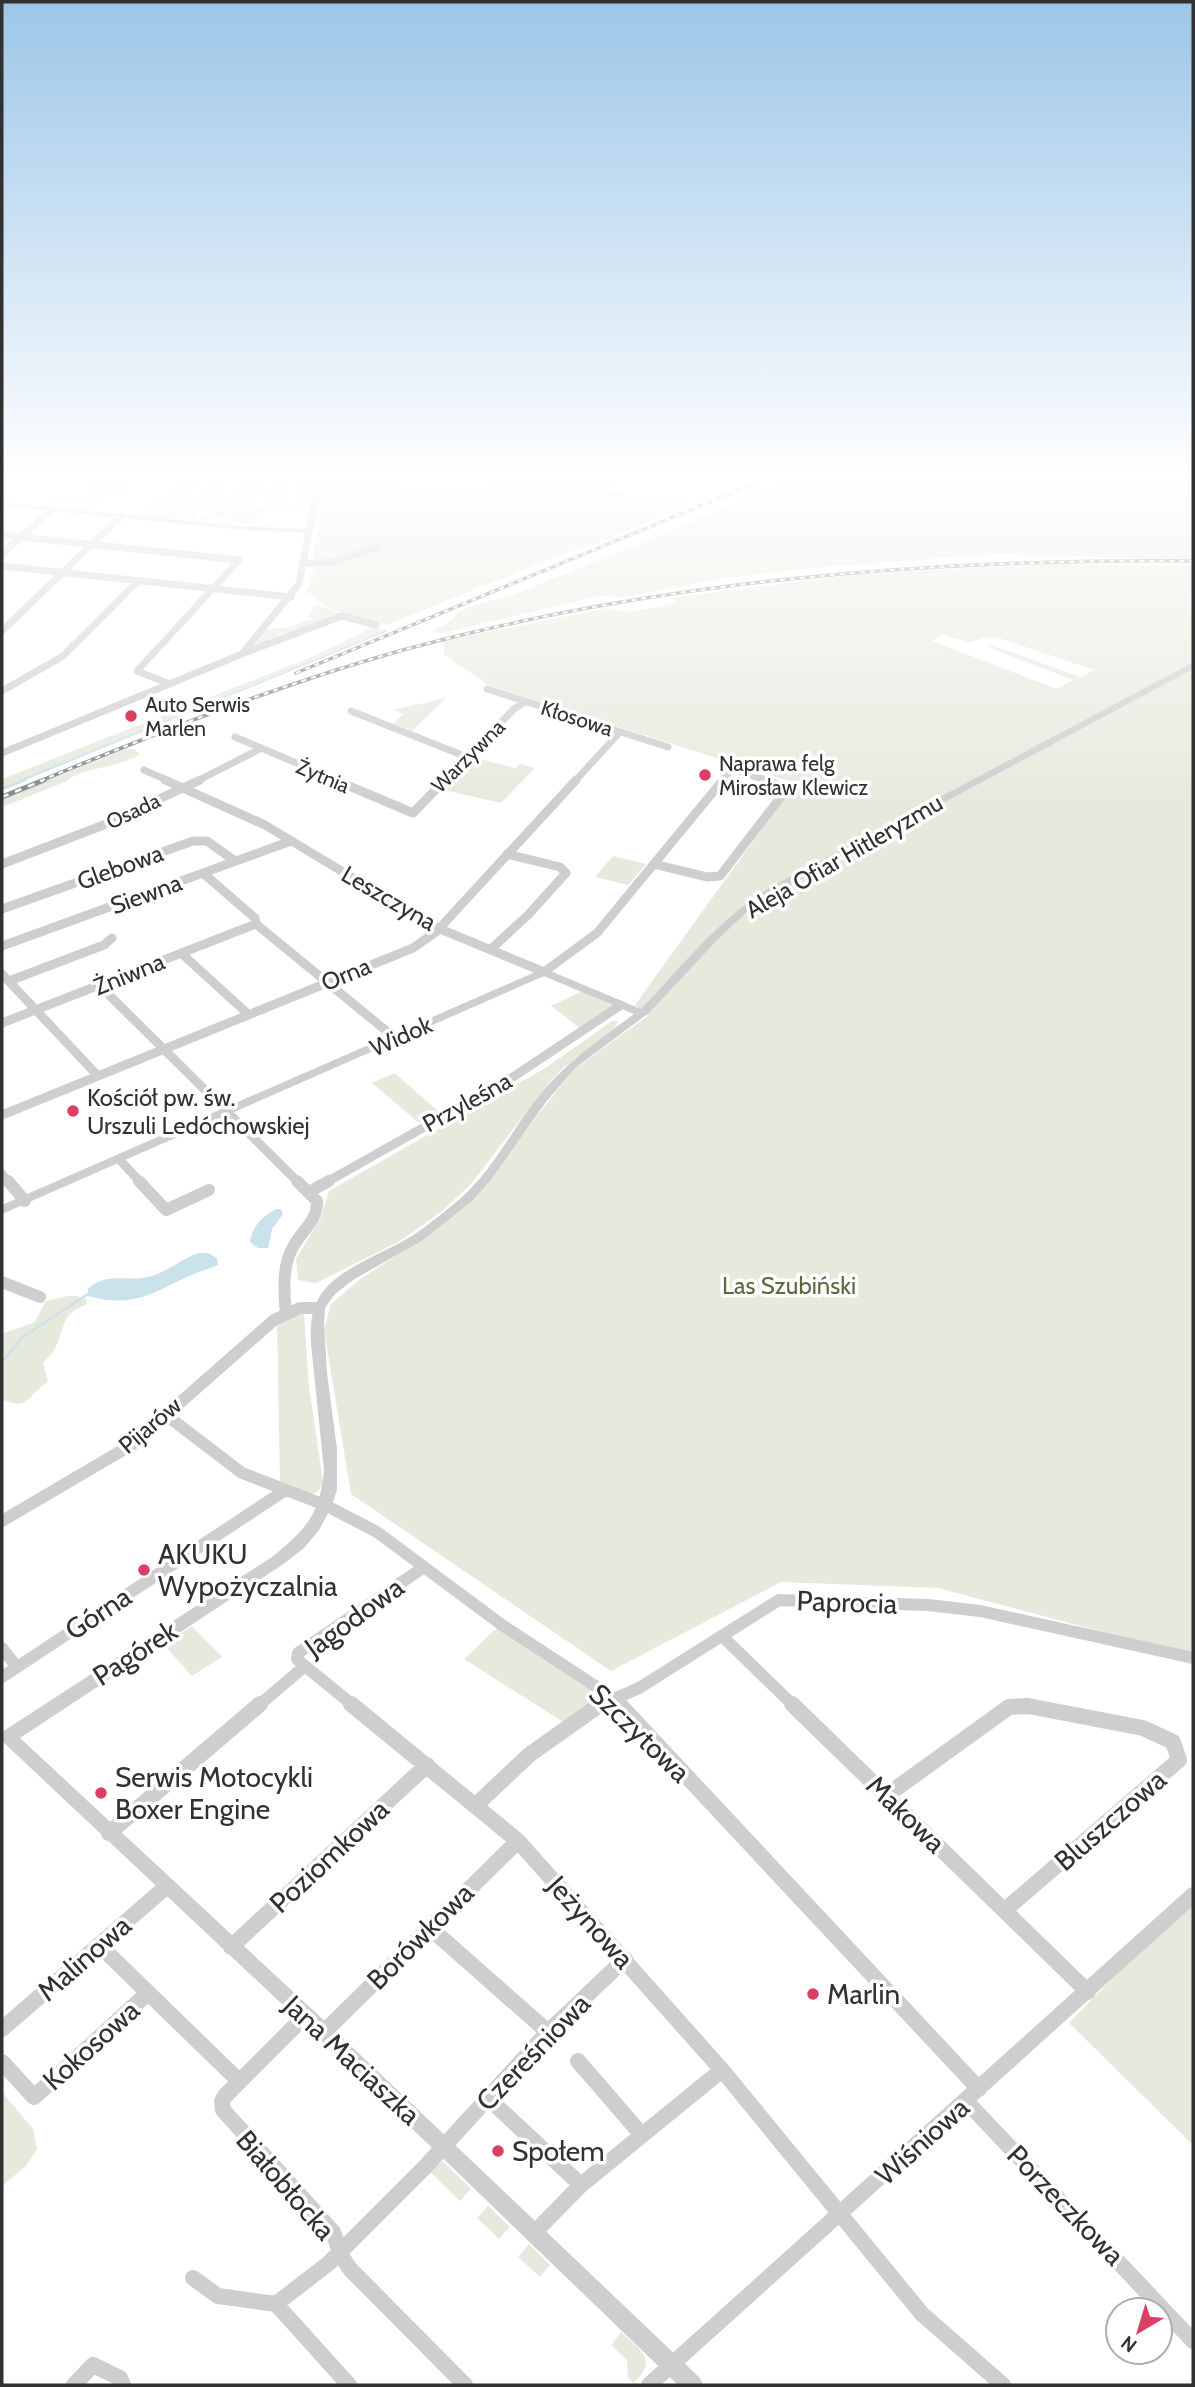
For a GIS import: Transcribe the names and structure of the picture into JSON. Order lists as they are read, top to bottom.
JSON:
{
  "streets": {
    "street": [
      "Kłosowa",
      "Warzywna",
      "Żytnia",
      "Osada",
      "Aleja Ofiar Hitleryzmu",
      "Glebowa",
      "Siewna",
      "Leszczyna",
      "Żniwna",
      "Orna",
      "Widok",
      "Przyleśna",
      "Pijarów",
      "Paprocia",
      "Górna",
      "Jagodowa",
      "Pagórek",
      "Szczytowa",
      "Makowa",
      "Bluszczowa",
      "Poziomkowa",
      "Jeżynowa",
      "Borówkowa",
      "Malinowa",
      "Kokosowa",
      "Czereśniowa",
      "Jana Maciaszka",
      "Wiśniowa",
      "Białobłocka",
      "Porzeczkowa"
    ]
  },
  "crossings": [
    ["Kłosowa", "Warzywna"],
    ["Kłosowa", "Orna"],
    ["Warzywna", "Żytnia"],
    ["Żytnia", "Osada"],
    ["Osada", "Leszczyna"],
    ["Aleja Ofiar Hitleryzmu", "Leszczyna"],
    ["Glebowa", "Siewna"],
    ["Siewna", "Leszczyna"],
    ["Leszczyna", "Orna"],
    ["Leszczyna", "Widok"],
    ["Leszczyna", "Przyleśna"],
    ["Pijarów", "Szczytowa"],
    ["Paprocia", "Szczytowa"],
    ["Paprocia", "Makowa"],
    ["Paprocia", "Jeżynowa"],
    ["Górna", "Szczytowa"],
    ["Jagodowa", "Szczytowa"],
    ["Jagodowa", "Jeżynowa"],
    ["Jagodowa", "Jana Maciaszka"],
    ["Pagórek", "Szczytowa"],
    ["Pagórek", "Jana Maciaszka"],
    ["Szczytowa", "Wiśniowa"],
    ["Makowa", "Bluszczowa"],
    ["Makowa", "Wiśniowa"],
    ["Poziomkowa", "Jeżynowa"],
    ["Poziomkowa", "Jana Maciaszka"],
    ["Jeżynowa", "Borówkowa"],
    ["Jeżynowa", "Czereśniowa"],
    ["Jeżynowa", "Wiśniowa"],
    ["Borówkowa", "Jana Maciaszka"],
    ["Malinowa", "Kokosowa"],
    ["Malinowa", "Jana Maciaszka"],
    ["Kokosowa", "Białobłocka"],
    ["Czereśniowa", "Jana Maciaszka"],
    ["Czereśniowa", "Białobłocka"],
    ["Jana Maciaszka", "Wiśniowa"],
    ["Jana Maciaszka", "Białobłocka"],
    ["Wiśniowa", "Porzeczkowa"]
  ],
  "parks": ["Las Szubiński"],
  "places": [
    "Auto Serwis Marlen",
    "Naprawa felg Mirosław Klewicz",
    "Kościół pw. św. Urszuli Ledóchowskiej",
    "AKUKU Wypożyczalnia",
    "Serwis Motocykli Boxer Engine",
    "Marlin",
    "Społem"
  ],
  "north": "bottom left"
}
